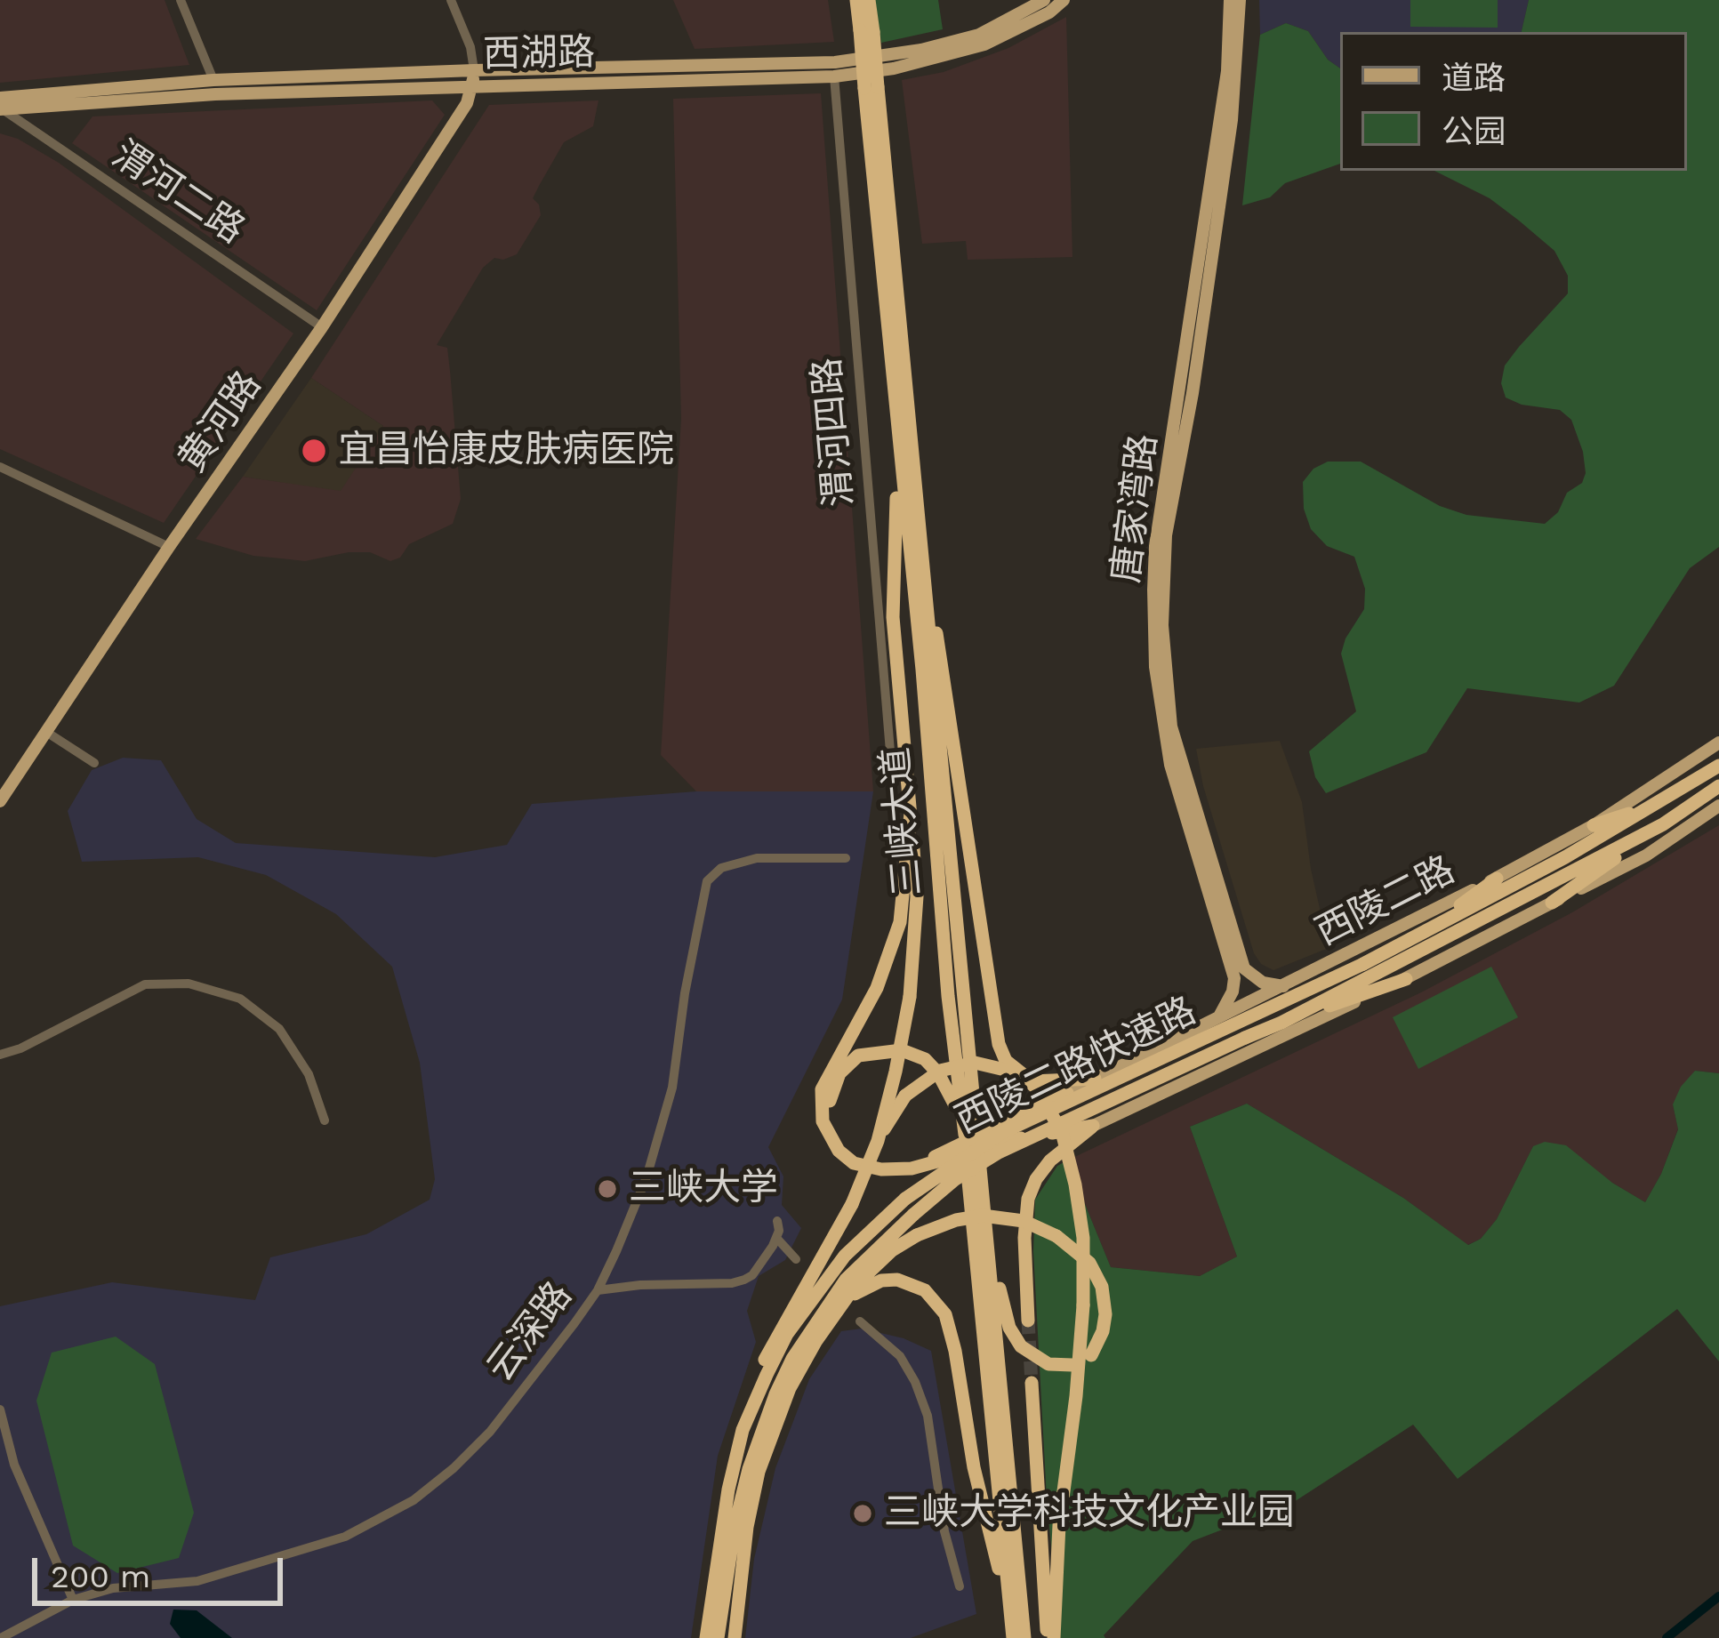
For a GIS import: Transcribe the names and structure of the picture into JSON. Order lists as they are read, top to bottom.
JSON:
{
  "streets": {
    "highway": ["三峡大道", "西陵二路快速路"],
    "main road": [
      "西湖路",
      "黄河路",
      "唐家湾路",
      "西陵二路"
    ],
    "street": ["渭河二路", "渭河四路", "云深路"]
  },
  "crossings": [
    ["西湖路", "渭河二路"],
    ["西湖路", "黄河路"],
    ["西湖路", "渭河四路"],
    ["渭河二路", "黄河路"],
    ["唐家湾路", "西陵二路"]
  ],
  "places": ["宜昌怡康皮肤病医院", "三峡大学", "三峡大学科技文化产业园"],
  "legend": ["道路", "公园"],
  "scale_bar": "200 m"
}
